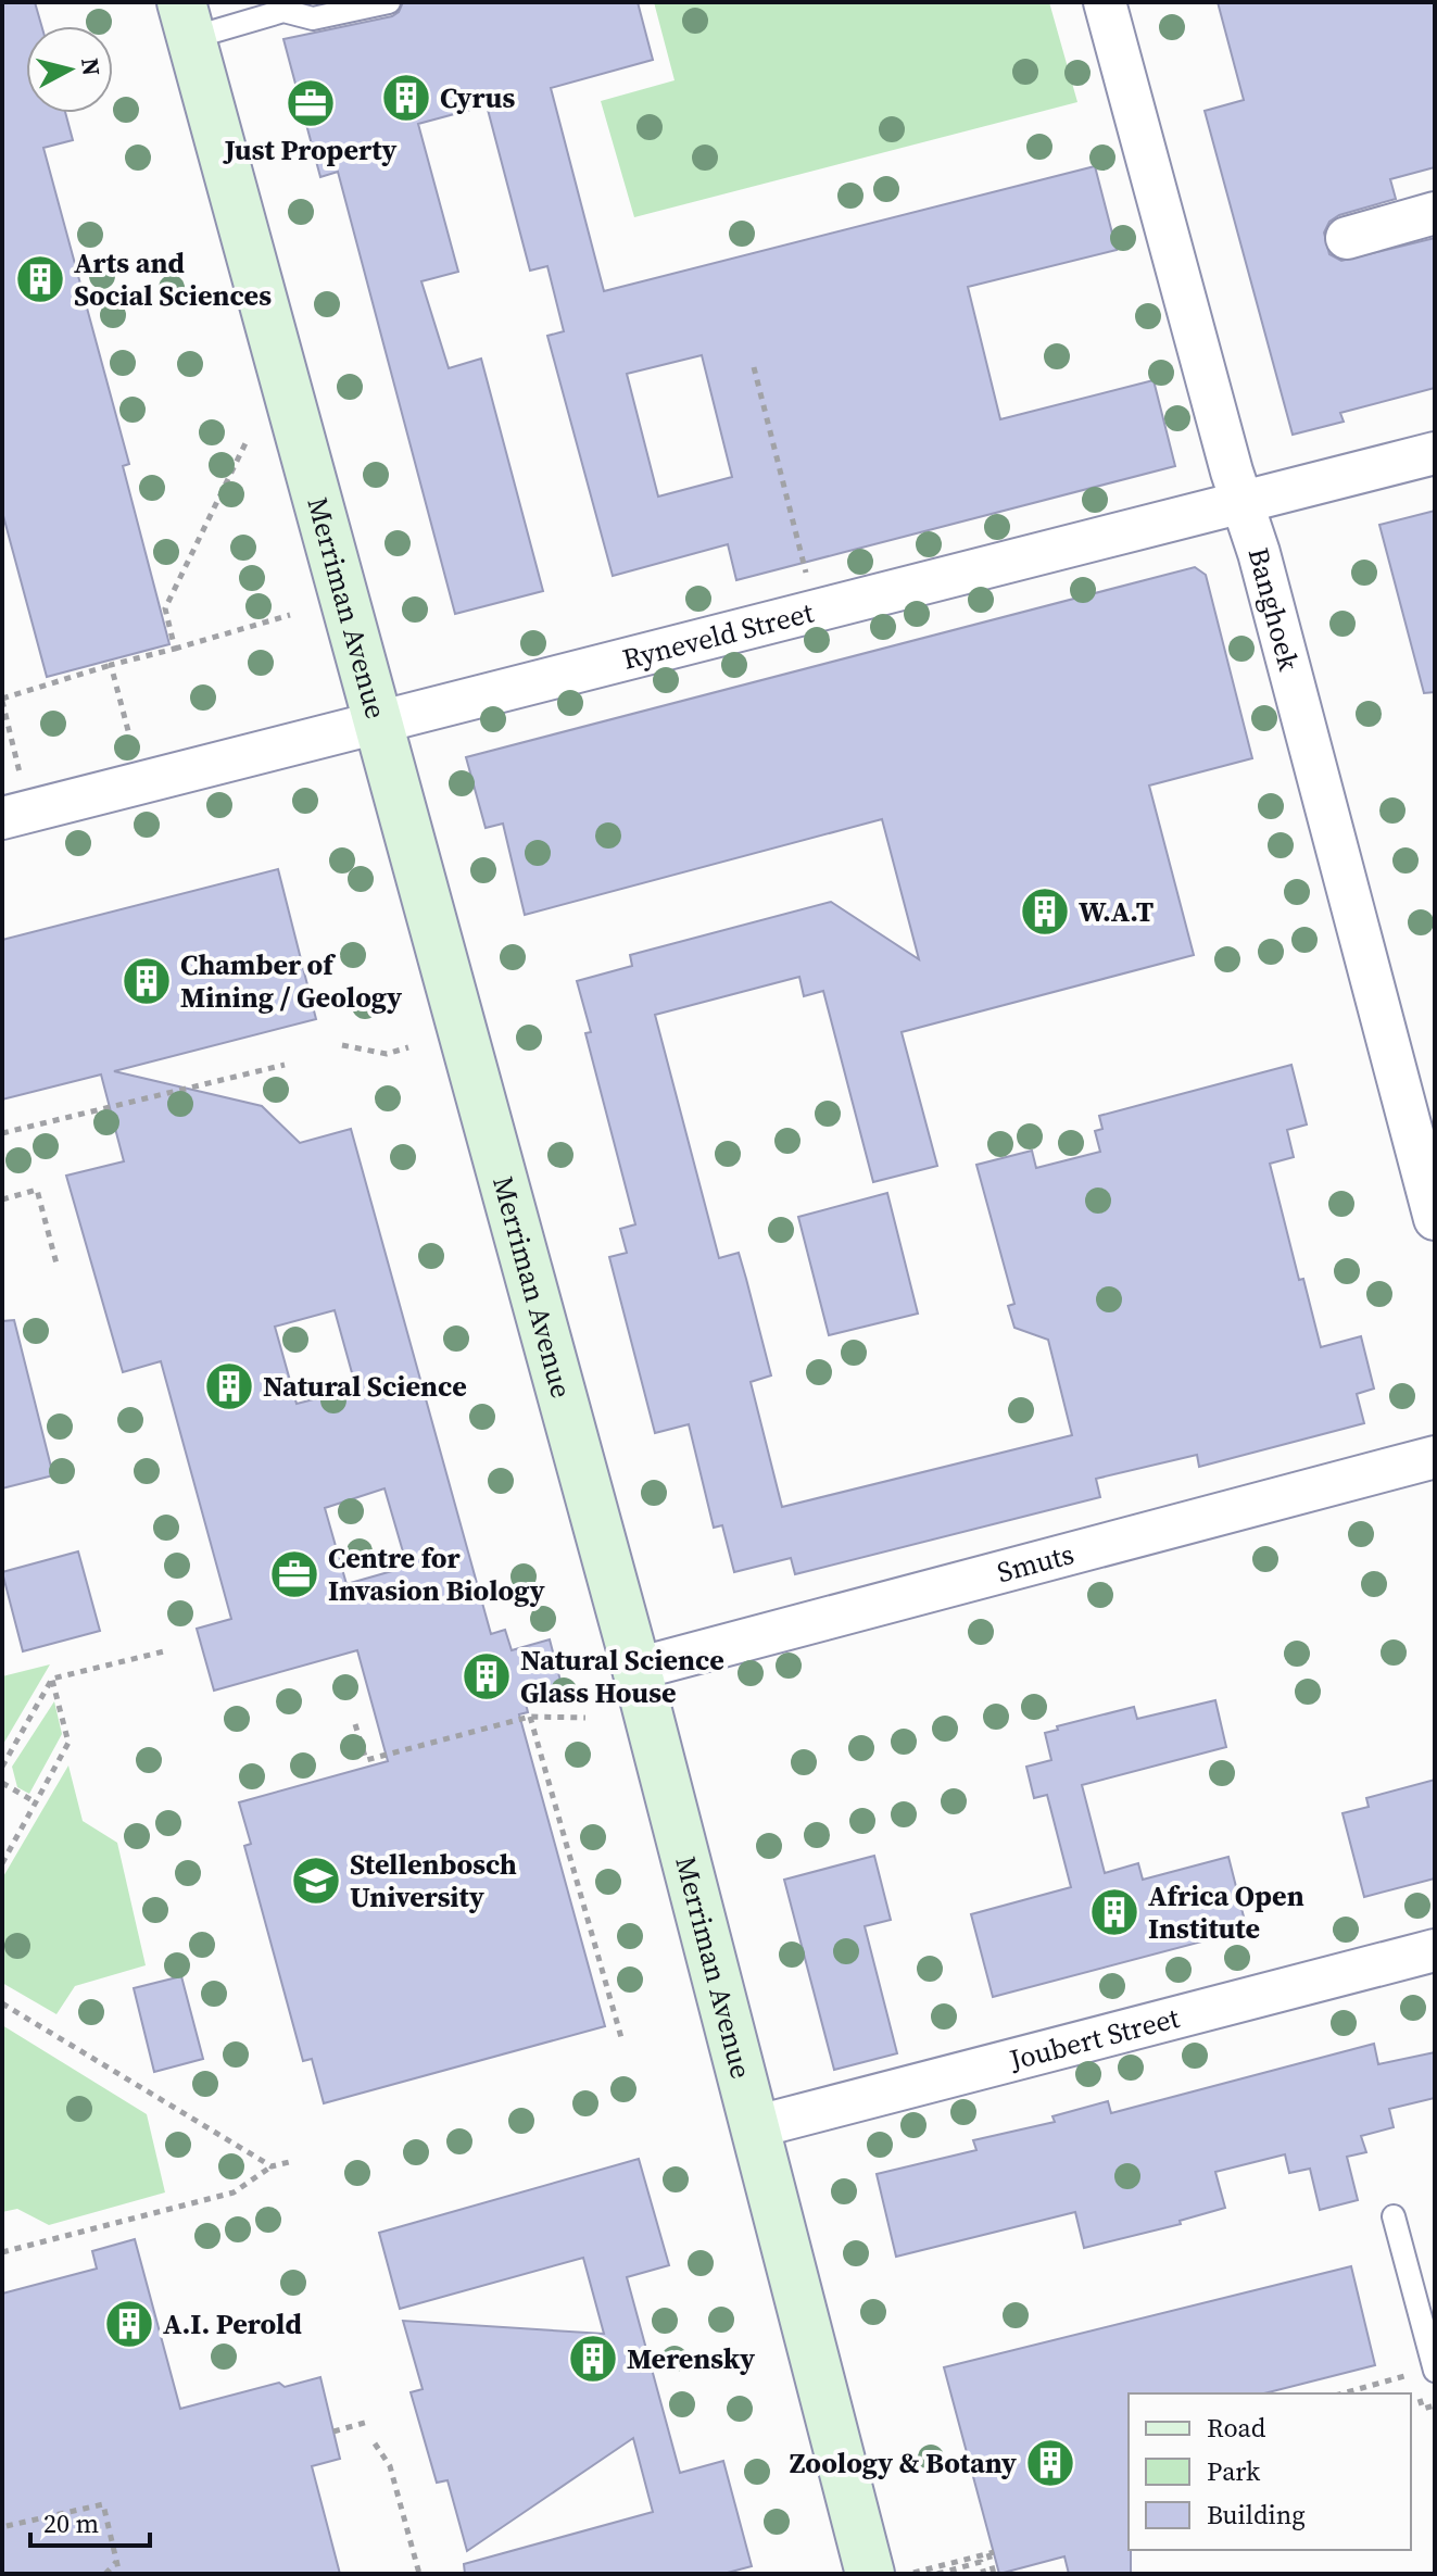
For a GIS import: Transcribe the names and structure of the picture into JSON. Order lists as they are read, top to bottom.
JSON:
{
  "streets": {
    "street": [
      "Merriman Avenue",
      "Banghoek",
      "Ryneveld Street",
      "Smuts",
      "Joubert Street"
    ]
  },
  "crossings": [
    ["Merriman Avenue", "Ryneveld Street"],
    ["Merriman Avenue", "Smuts"],
    ["Merriman Avenue", "Joubert Street"],
    ["Banghoek", "Ryneveld Street"]
  ],
  "places": {
    "building": [
      "Cyrus",
      "Arts and Social Sciences",
      "W.A.T",
      "Chamber of Mining / Geology",
      "Natural Science",
      "Natural Science Glass House",
      "Africa Open Institute",
      "A.I. Perold",
      "Merensky",
      "Zoology & Botany"
    ],
    "office": ["Just Property", "Centre for Invasion Biology"],
    "school or university": ["Stellenbosch University"]
  },
  "legend": ["Road", "Park", "Building"],
  "scale_bar": "20 m",
  "north": "right"
}
